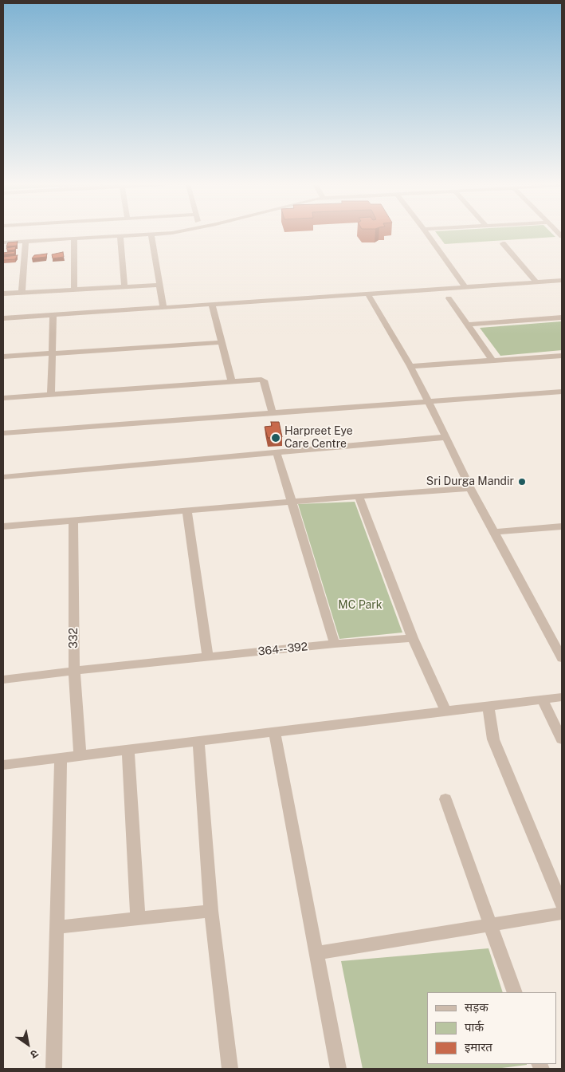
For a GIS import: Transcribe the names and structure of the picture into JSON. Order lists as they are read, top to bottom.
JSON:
{
  "streets": {
    "street": ["332", "364--392"]
  },
  "crossings": [
    ["332", "364--392"]
  ],
  "parks": ["MC Park"],
  "places": ["Harpreet Eye Care Centre", "Sri Durga Mandir"],
  "legend": ["सड़क", "पार्क", "इमारत"],
  "north": "bottom right"
}
